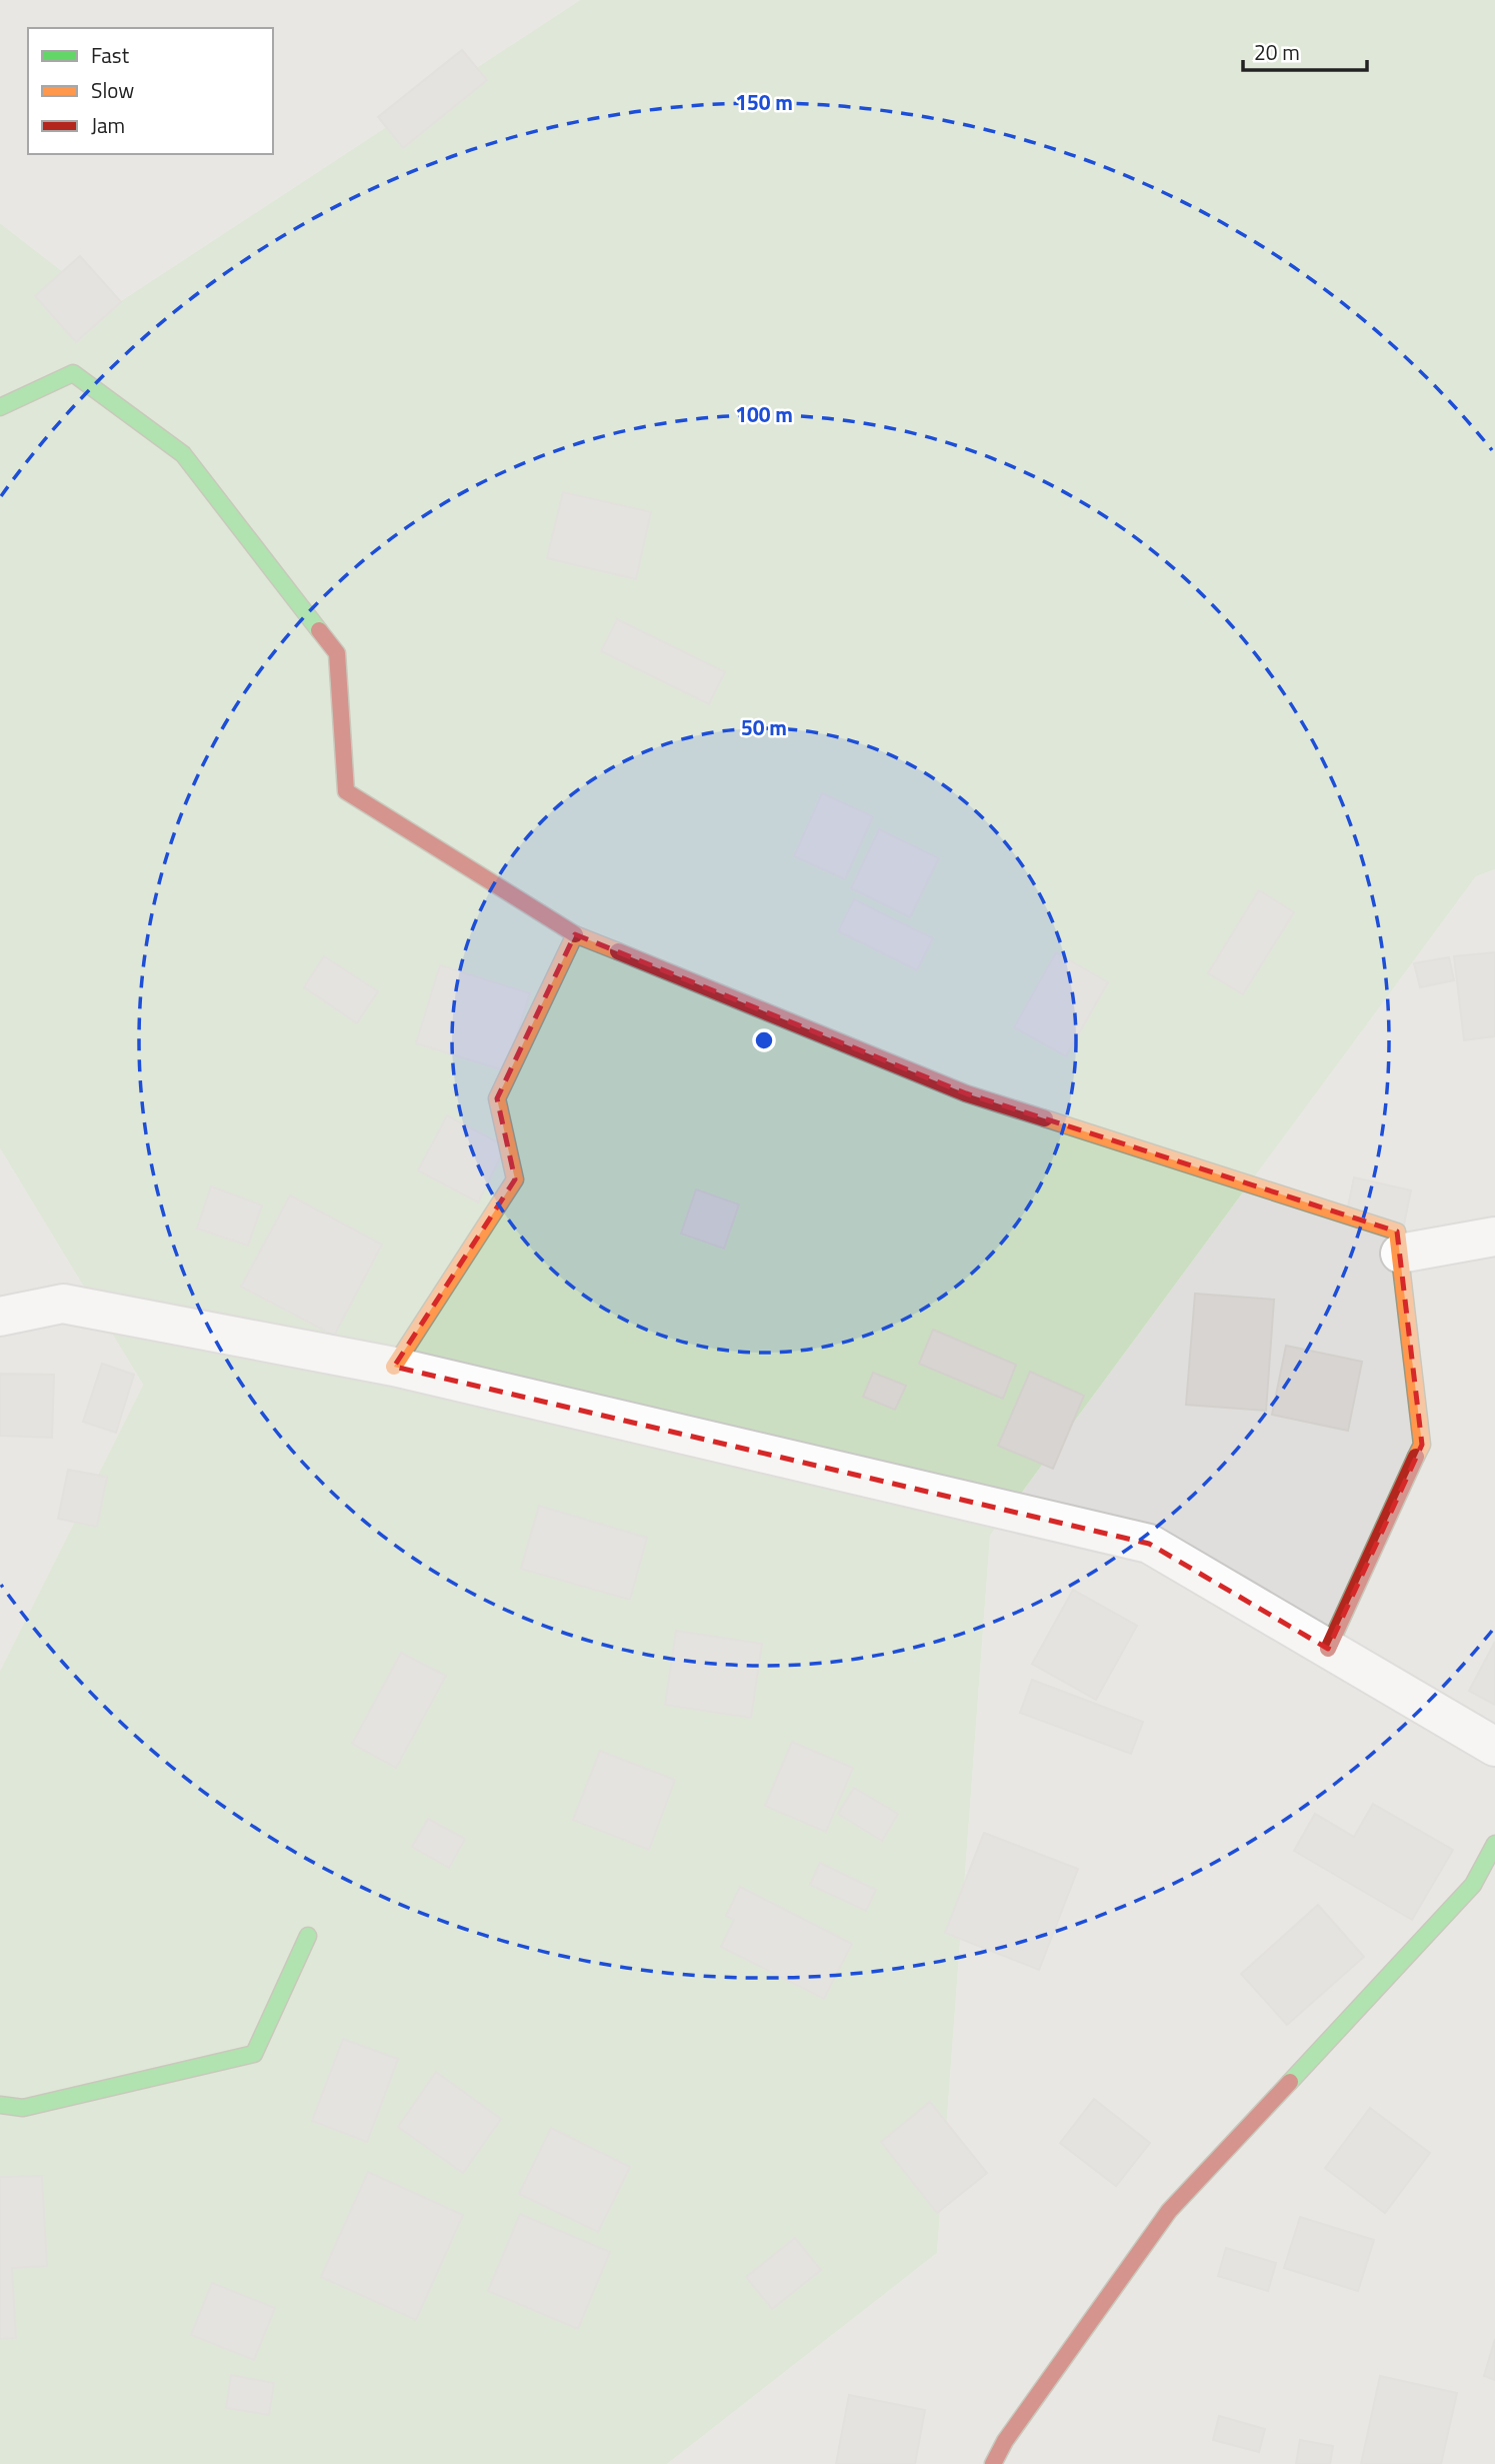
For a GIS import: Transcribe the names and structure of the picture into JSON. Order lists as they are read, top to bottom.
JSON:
{
  "legend": ["Fast", "Slow", "Jam"],
  "scale_bar": "20 m",
  "rings": ["150 m", "100 m", "50 m"]
}
